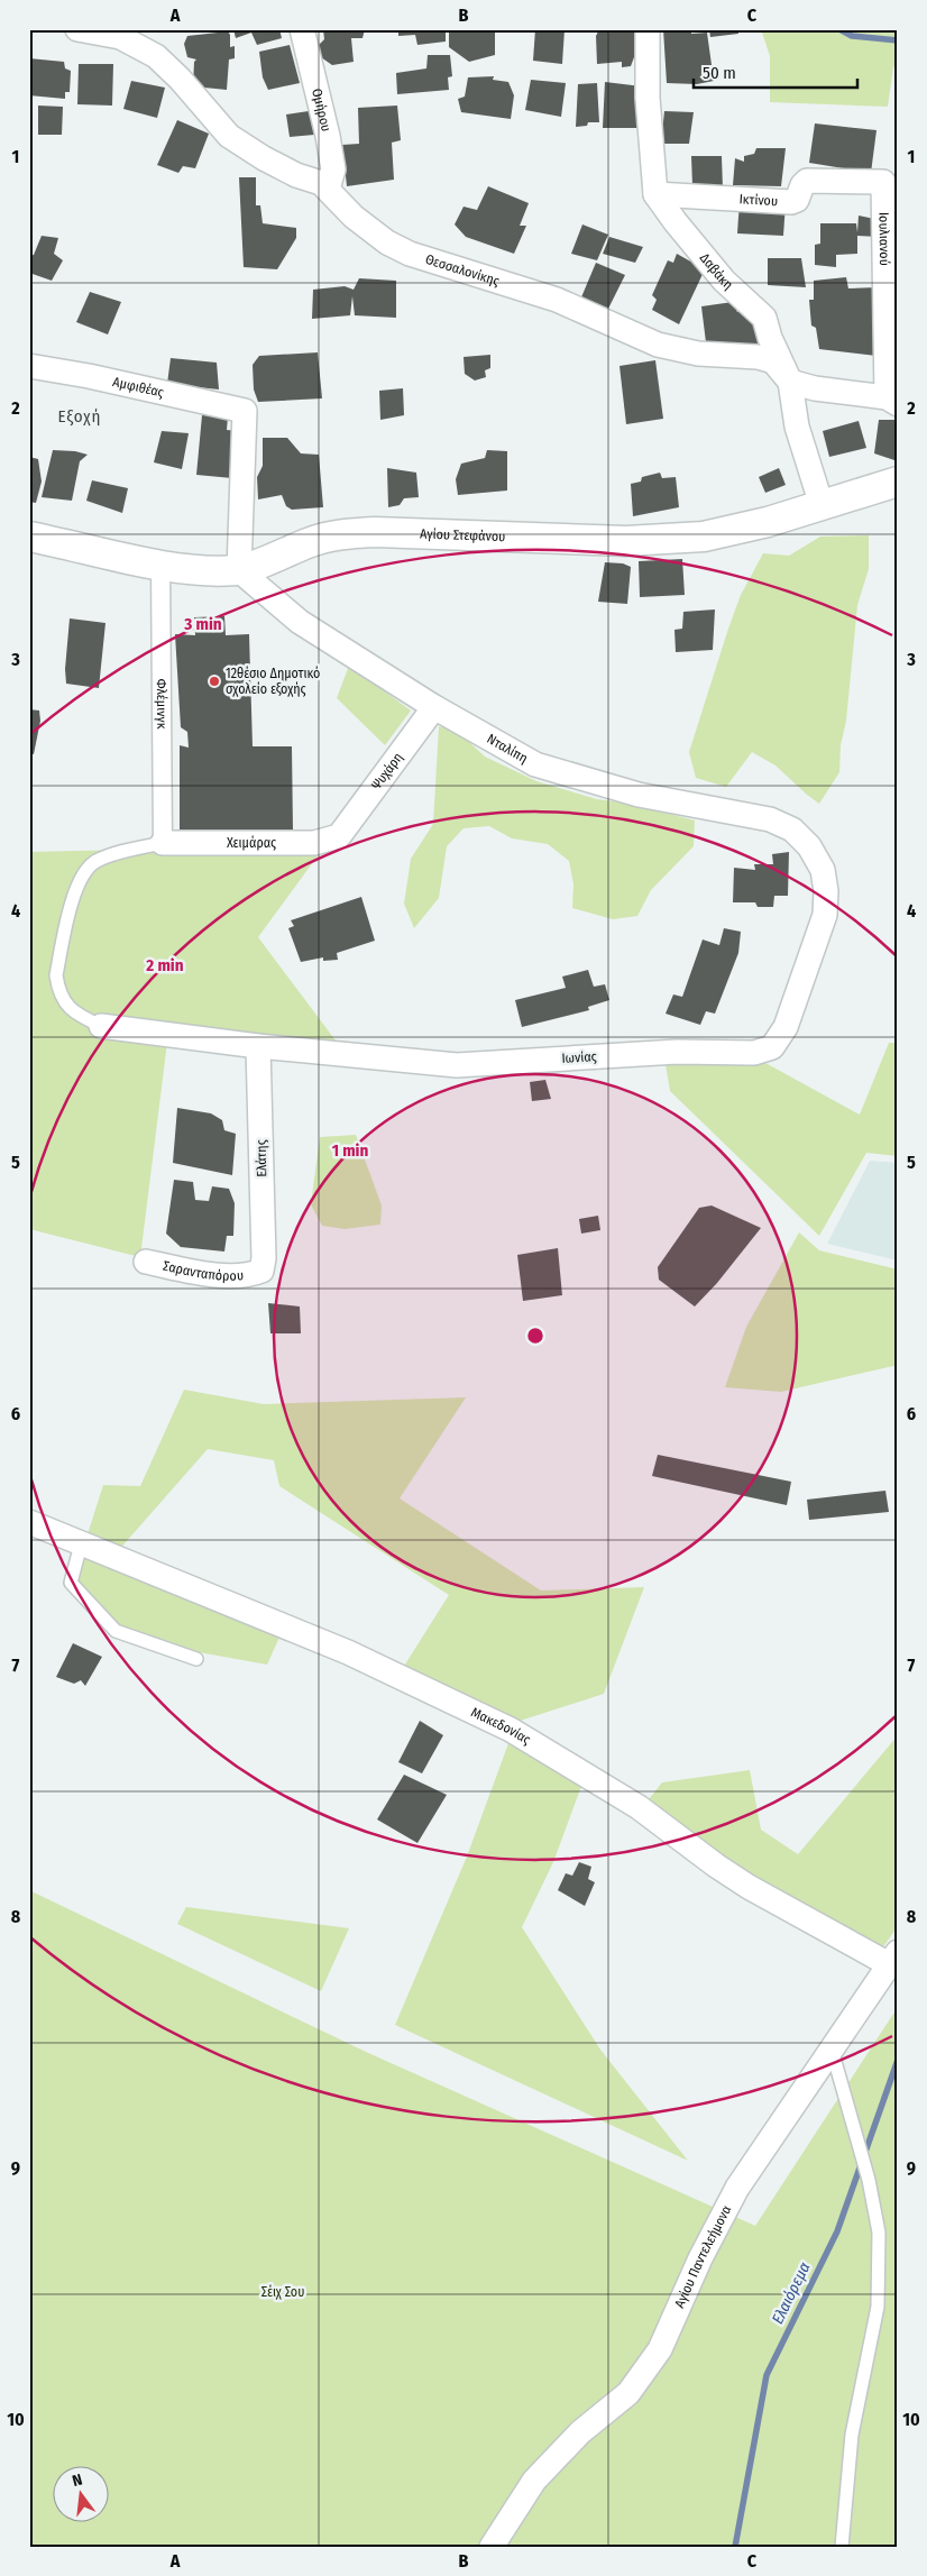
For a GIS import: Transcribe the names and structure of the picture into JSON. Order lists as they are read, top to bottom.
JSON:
{
  "streets": {
    "street": [
      "Ομήρου",
      "Ικτίνου",
      "Ιουλιανού",
      "Θεσσαλονίκης",
      "Δαβάκη",
      "Αμφιθέας",
      "Αγίου Στεφάνου",
      "Φλέμινγκ",
      "Νταλίπη",
      "Ψυχάρη",
      "Χειμάρας",
      "Ιωνίας",
      "Ελάτης",
      "Σαρανταπόρου",
      "Μακεδονίας",
      "Αγίου Παντελεήμονα"
    ]
  },
  "crossings": [
    ["Ομήρου", "Θεσσαλονίκης"],
    ["Ικτίνου", "Ιουλιανού"],
    ["Ικτίνου", "Δαβάκη"],
    ["Θεσσαλονίκης", "Δαβάκη"],
    ["Δαβάκη", "Αγίου Στεφάνου"],
    ["Αμφιθέας", "Αγίου Στεφάνου"],
    ["Αμφιθέας", "Νταλίπη"],
    ["Αγίου Στεφάνου", "Φλέμινγκ"],
    ["Αγίου Στεφάνου", "Νταλίπη"],
    ["Φλέμινγκ", "Χειμάρας"],
    ["Νταλίπη", "Ψυχάρη"],
    ["Νταλίπη", "Ιωνίας"],
    ["Ψυχάρη", "Χειμάρας"],
    ["Ιωνίας", "Ελάτης"],
    ["Ελάτης", "Σαρανταπόρου"],
    ["Μακεδονίας", "Αγίου Παντελεήμονα"]
  ],
  "districts": ["Εξοχή"],
  "water": ["Ελαιόρεμα"],
  "parks": ["Σέιχ Σου"],
  "places": ["12θέσιο Δημοτικό σχολείο εξοχής"],
  "scale_bar": "50 m",
  "north": "top",
  "grid": {
    "columns": ["A", "B", "C"],
    "rows": [
      "1",
      "2",
      "3",
      "4",
      "5",
      "6",
      "7",
      "8",
      "9",
      "10"
    ]
  },
  "rings": ["3 min", "2 min", "1 min"]
}
